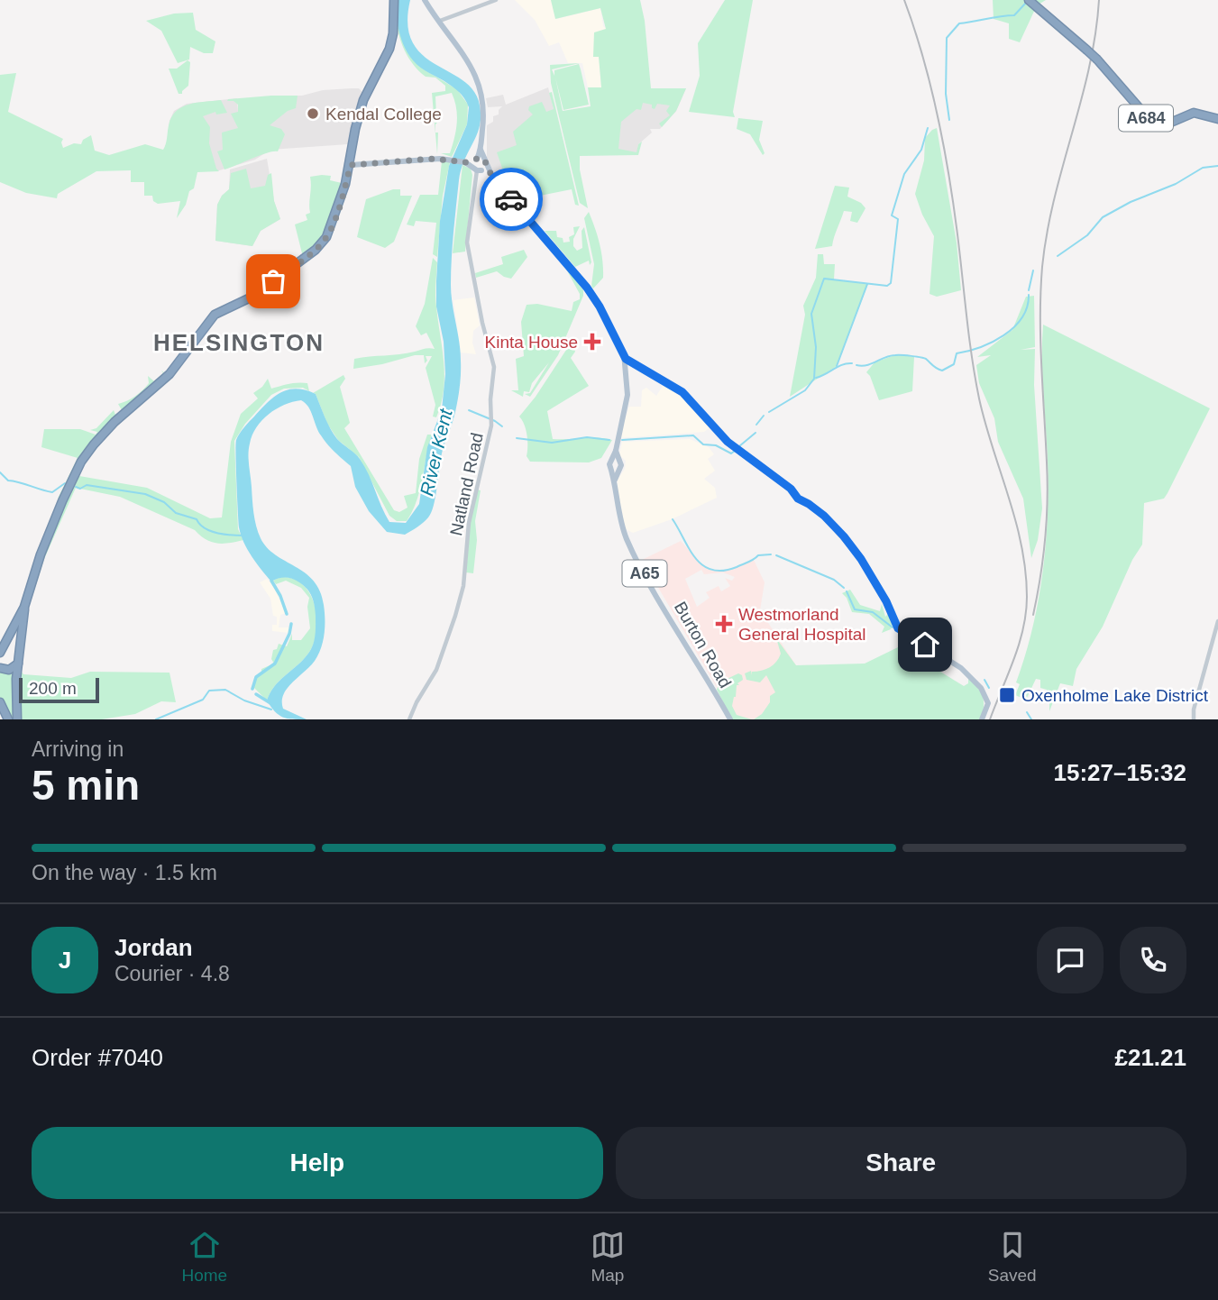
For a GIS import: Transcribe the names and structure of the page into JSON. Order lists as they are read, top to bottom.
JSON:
{
  "streets": {
    "highway": ["A684"],
    "main road": ["A65", "Burton Road"],
    "street": ["Natland Road"]
  },
  "crossings": [
    ["Natland Road", "A65"],
    ["A65", "Burton Road"]
  ],
  "districts": ["HELSINGTON"],
  "water": ["River Kent"],
  "places": {
    "other": ["Kendal College"],
    "health": ["Kinta House", "Westmorland General Hospital"],
    "transit": ["Oxenholme Lake District"]
  },
  "scale_bar": "200 m",
  "page": {
    "scale": "200 m",
    "heading": ["5 min", "Arriving in", "15:27–15:32"],
    "panel": [
      "Jordan",
      "Courier · 4.8",
      "Order #7040",
      "£21.21"
    ],
    "bar": "On the way · 1.5 km",
    "round": "J",
    "buttons": ["Help", "Share"],
    "tabs": ["Home", "Map", "Saved"]
  }
}
